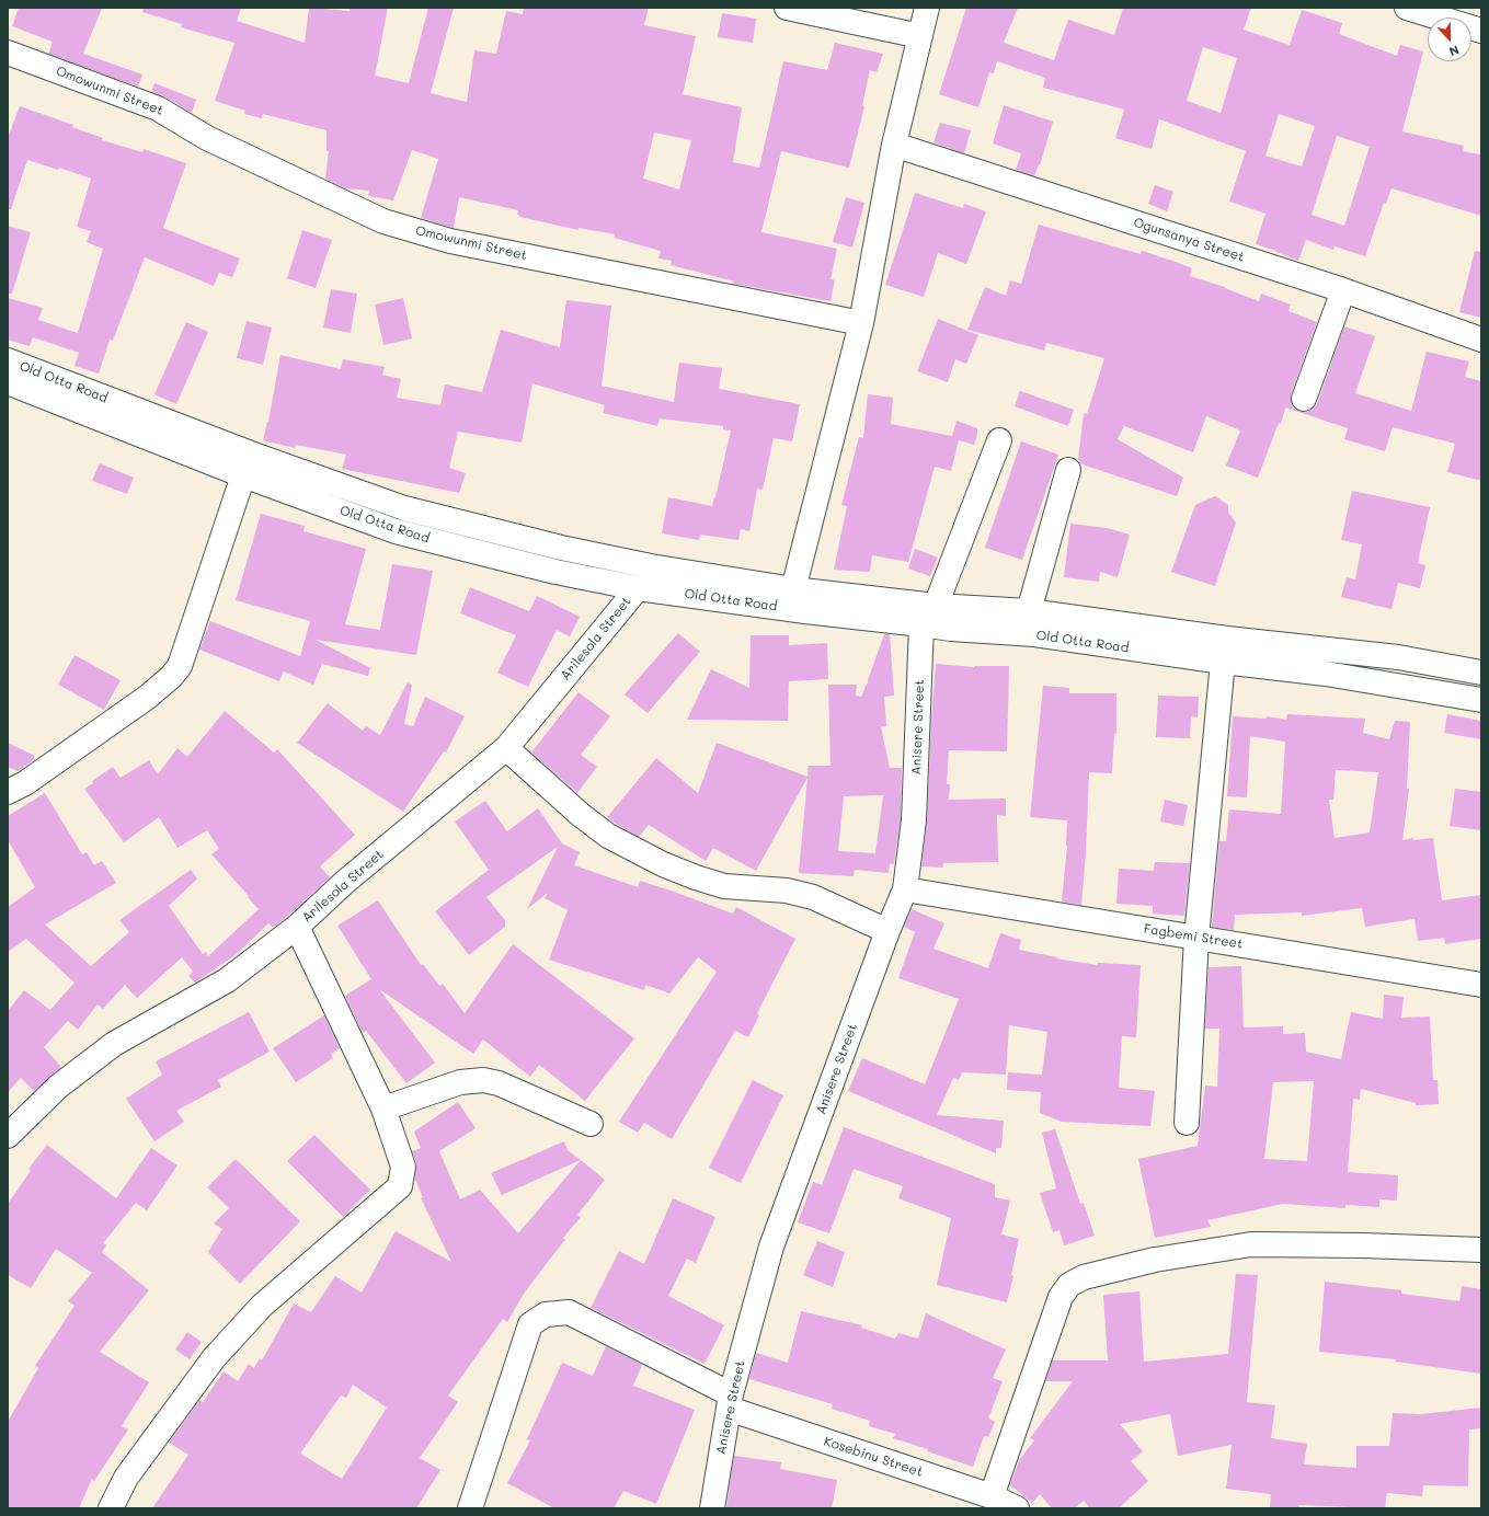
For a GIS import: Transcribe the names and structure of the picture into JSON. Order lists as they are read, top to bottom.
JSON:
{
  "streets": {
    "street": [
      "Omowunmi Street",
      "Ogunsanya Street",
      "Old Otta Road",
      "Arilesola Street",
      "Anisere Street",
      "Fagbemi Street",
      "Kosebinu Street"
    ]
  },
  "crossings": [
    ["Old Otta Road", "Arilesola Street"],
    ["Old Otta Road", "Anisere Street"],
    ["Anisere Street", "Fagbemi Street"],
    ["Anisere Street", "Kosebinu Street"]
  ],
  "north": "bottom"
}
